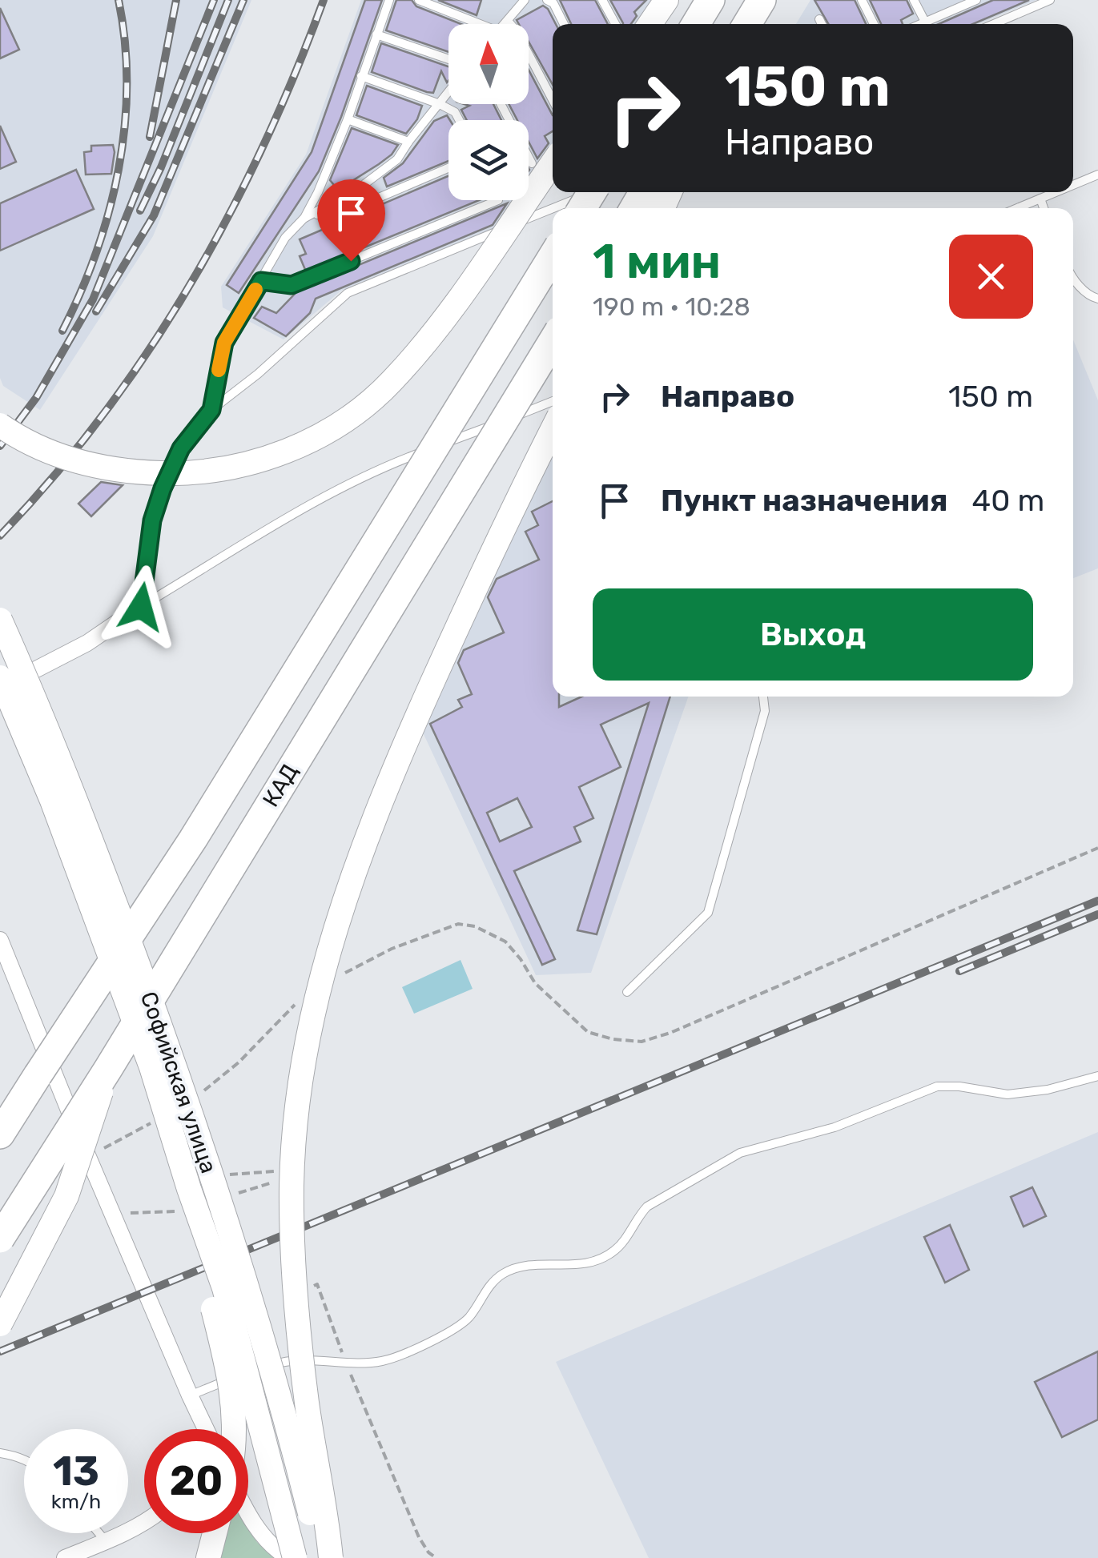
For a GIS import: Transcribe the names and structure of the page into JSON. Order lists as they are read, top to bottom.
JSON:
{
  "streets": {
    "highway": ["КАД"],
    "main road": ["Софийская улица"]
  },
  "north": "top",
  "page": {
    "turn": ["150 m", "Направо"],
    "heading": ["1 мин", "190 m · 10:28"],
    "list": [
      {
        "name": "Направо",
        "value": "150 m"
      },
      {
        "name": "Пункт назначения",
        "value": "40 m"
      }
    ],
    "buttons": "Выход",
    "speed": "13 km/h",
    "limit": "20"
  }
}
